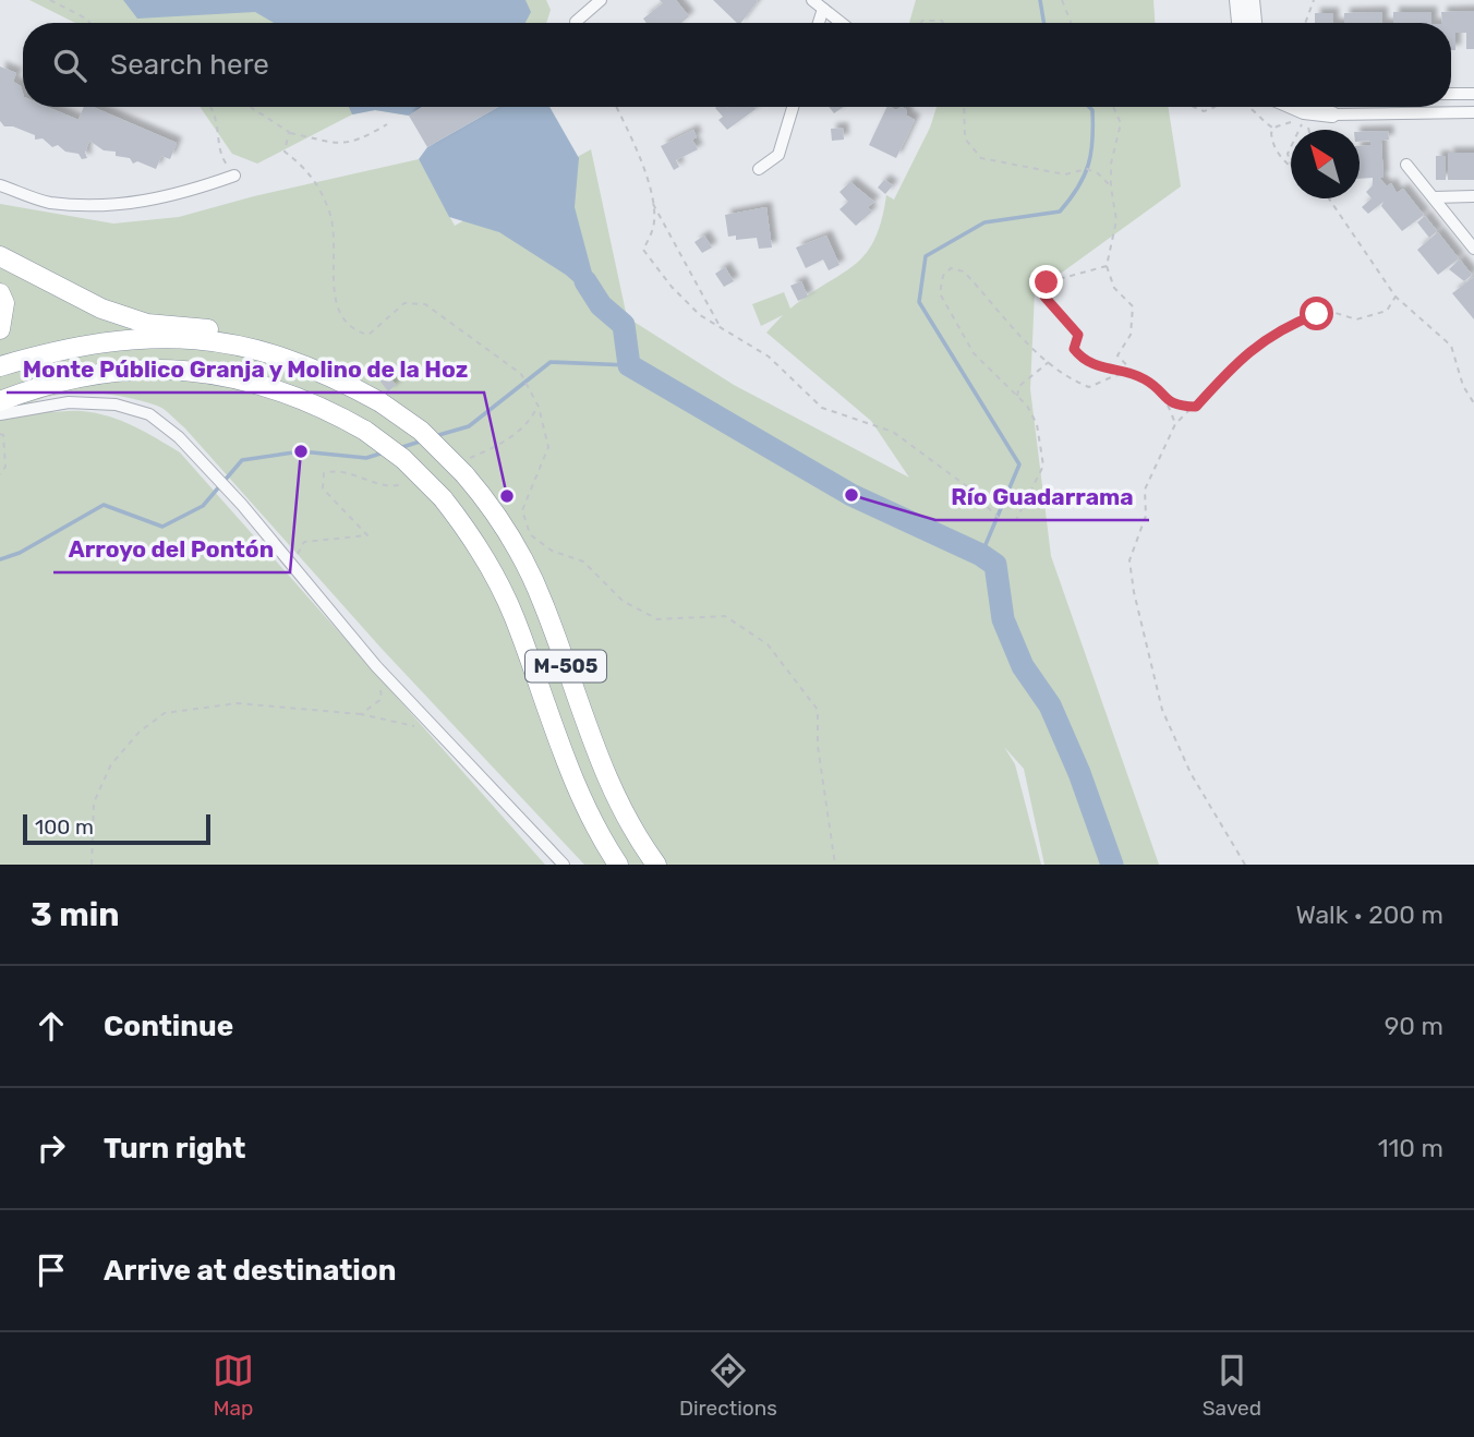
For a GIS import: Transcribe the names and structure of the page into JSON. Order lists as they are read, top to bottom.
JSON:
{
  "streets": {
    "highway": ["M-505"]
  },
  "places": ["Arroyo del Pontón", "Río Guadarrama", "Monte Público Granja y Molino de la Hoz"],
  "scale_bar": "100 m",
  "north": "top left",
  "page": {
    "search": "Search here",
    "scale": "100 m",
    "heading": ["3 min", "Walk · 200 m"],
    "list": [
      ["Continue", "90 m"],
      ["Turn right", "110 m"],
      "Arrive at destination"
    ],
    "nav": ["Map", "Directions", "Saved"]
  }
}
